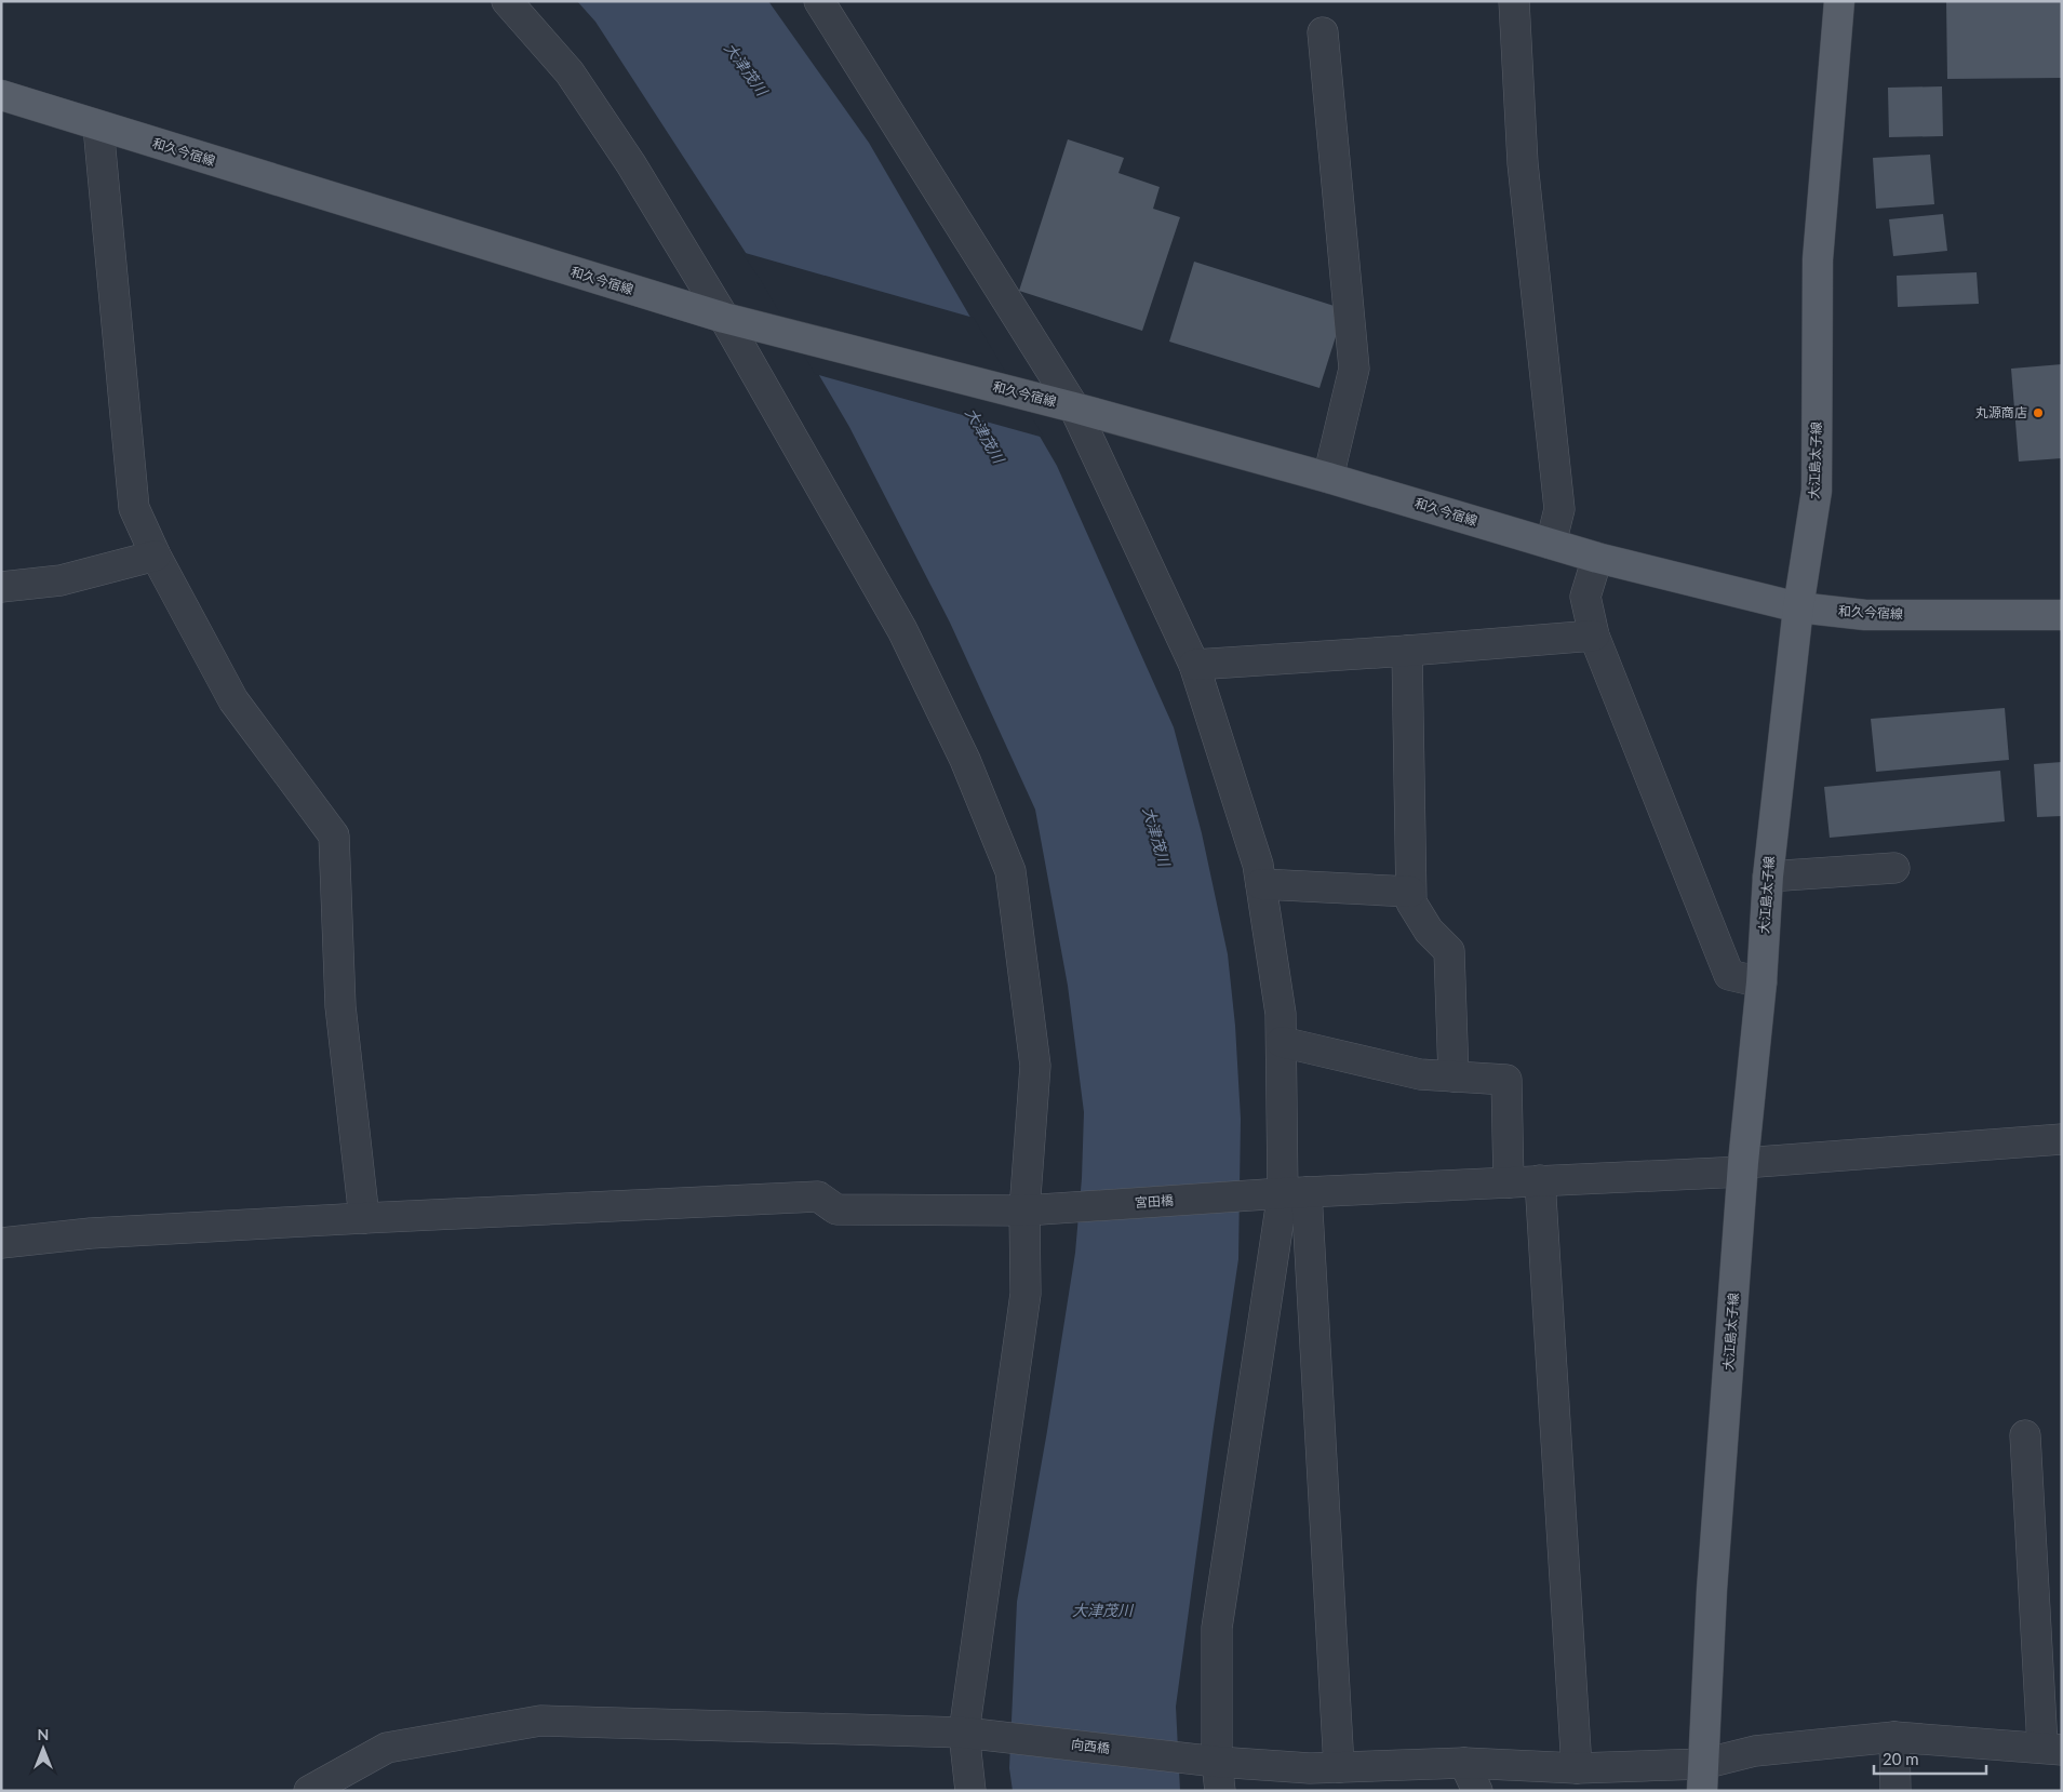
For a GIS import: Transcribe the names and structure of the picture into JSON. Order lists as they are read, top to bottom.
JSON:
{
  "streets": {
    "main road": ["和久今宿線", "大江島太子線"],
    "street": ["宮田橋", "向西橋"]
  },
  "crossings": [
    ["和久今宿線", "大江島太子線"],
    ["大江島太子線", "宮田橋"],
    ["大江島太子線", "向西橋"]
  ],
  "water": ["大津茂川"],
  "places": ["丸源商店"],
  "scale_bar": "20 m",
  "north": "top"
}
